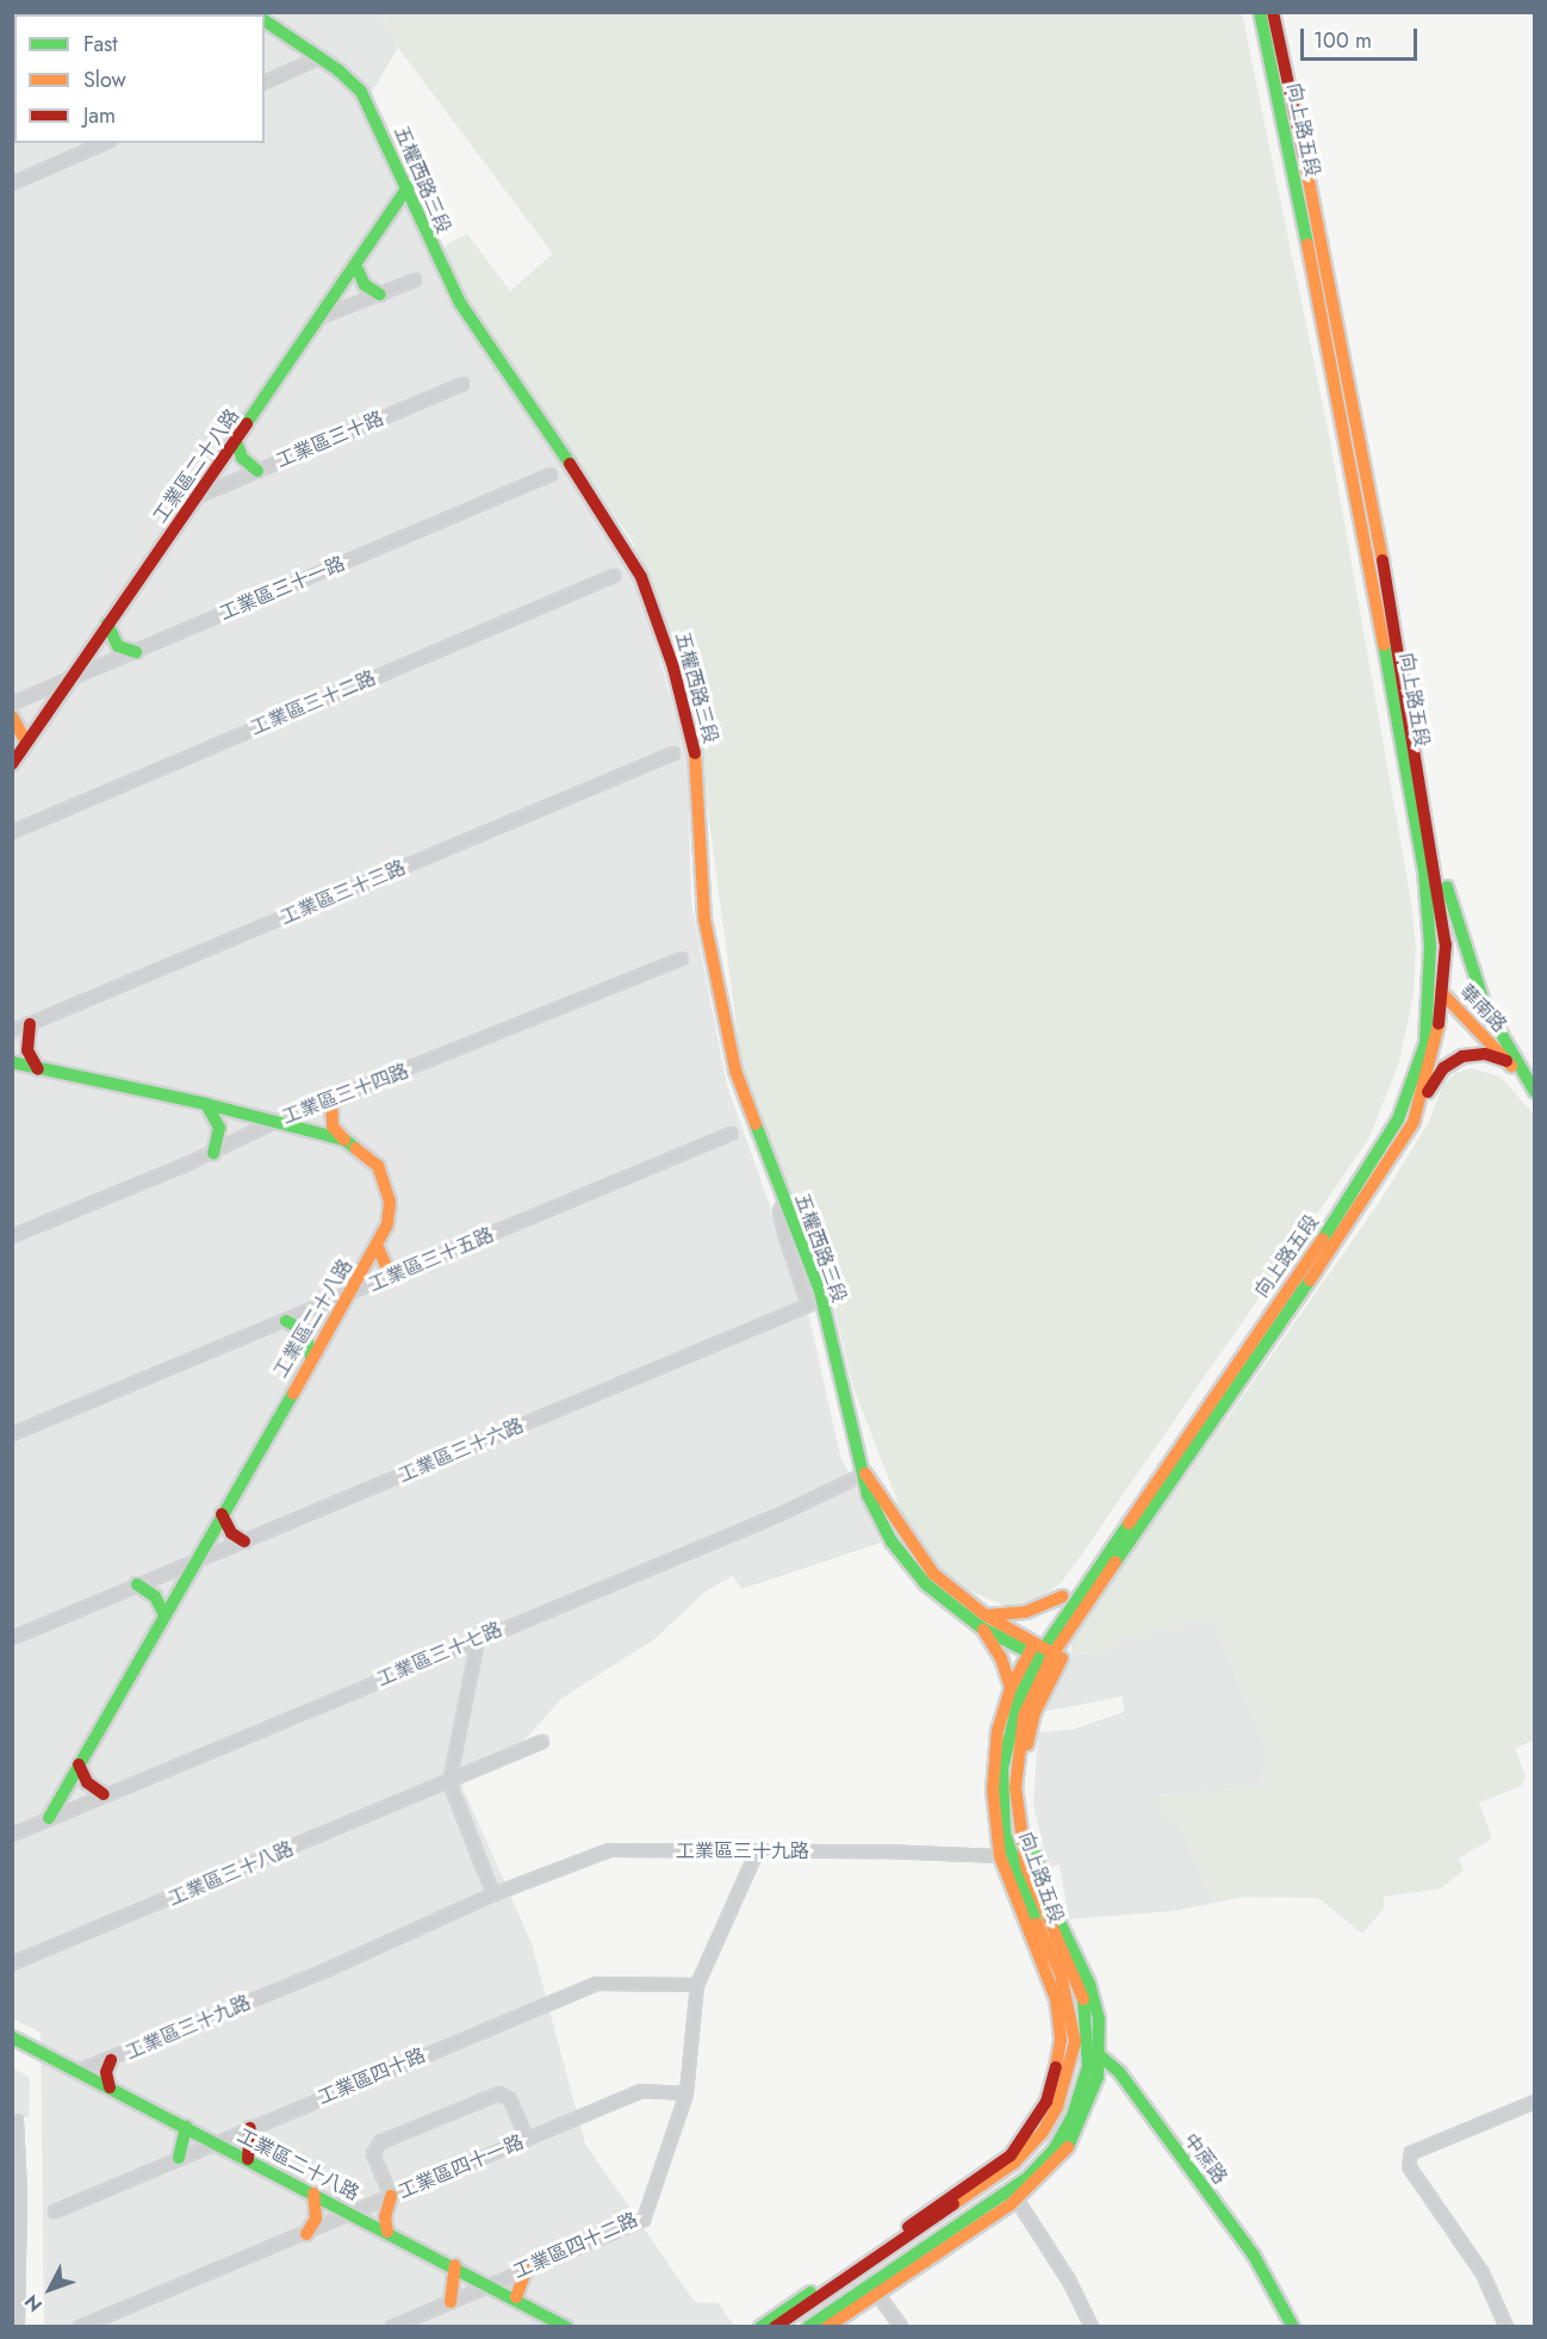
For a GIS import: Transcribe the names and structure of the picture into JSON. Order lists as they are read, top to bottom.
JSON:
{
  "streets": {
    "main road": [
      "向上路五段",
      "五權西路三段",
      "工業區二十八路",
      "華南路",
      "中蔗路"
    ],
    "street": [
      "工業區三十路",
      "工業區三十一路",
      "工業區三十二路",
      "工業區三十三路",
      "工業區三十四路",
      "工業區三十五路",
      "工業區三十六路",
      "工業區三十七路",
      "工業區三十九路",
      "工業區三十八路",
      "工業區四十路",
      "工業區四十一路",
      "工業區四十二路"
    ]
  },
  "crossings": [
    ["向上路五段", "五權西路三段"],
    ["向上路五段", "華南路"],
    ["向上路五段", "工業區三十九路"],
    ["向上路五段", "中蔗路"],
    ["五權西路三段", "工業區二十八路"],
    ["五權西路三段", "工業區三十六路"],
    ["五權西路三段", "工業區三十七路"],
    ["工業區三十路", "工業區二十八路"],
    ["工業區二十八路", "工業區三十一路"],
    ["工業區二十八路", "工業區三十四路"],
    ["工業區二十八路", "工業區三十五路"],
    ["工業區二十八路", "工業區三十六路"],
    ["工業區二十八路", "工業區三十七路"],
    ["工業區二十八路", "工業區三十九路"],
    ["工業區二十八路", "工業區四十路"],
    ["工業區二十八路", "工業區四十一路"],
    ["工業區二十八路", "工業區四十二路"],
    ["工業區三十九路", "工業區四十二路"],
    ["工業區四十路", "工業區四十二路"],
    ["工業區四十一路", "工業區四十二路"]
  ],
  "legend": ["Fast", "Slow", "Jam"],
  "scale_bar": "100 m",
  "north": "bottom left"
}
